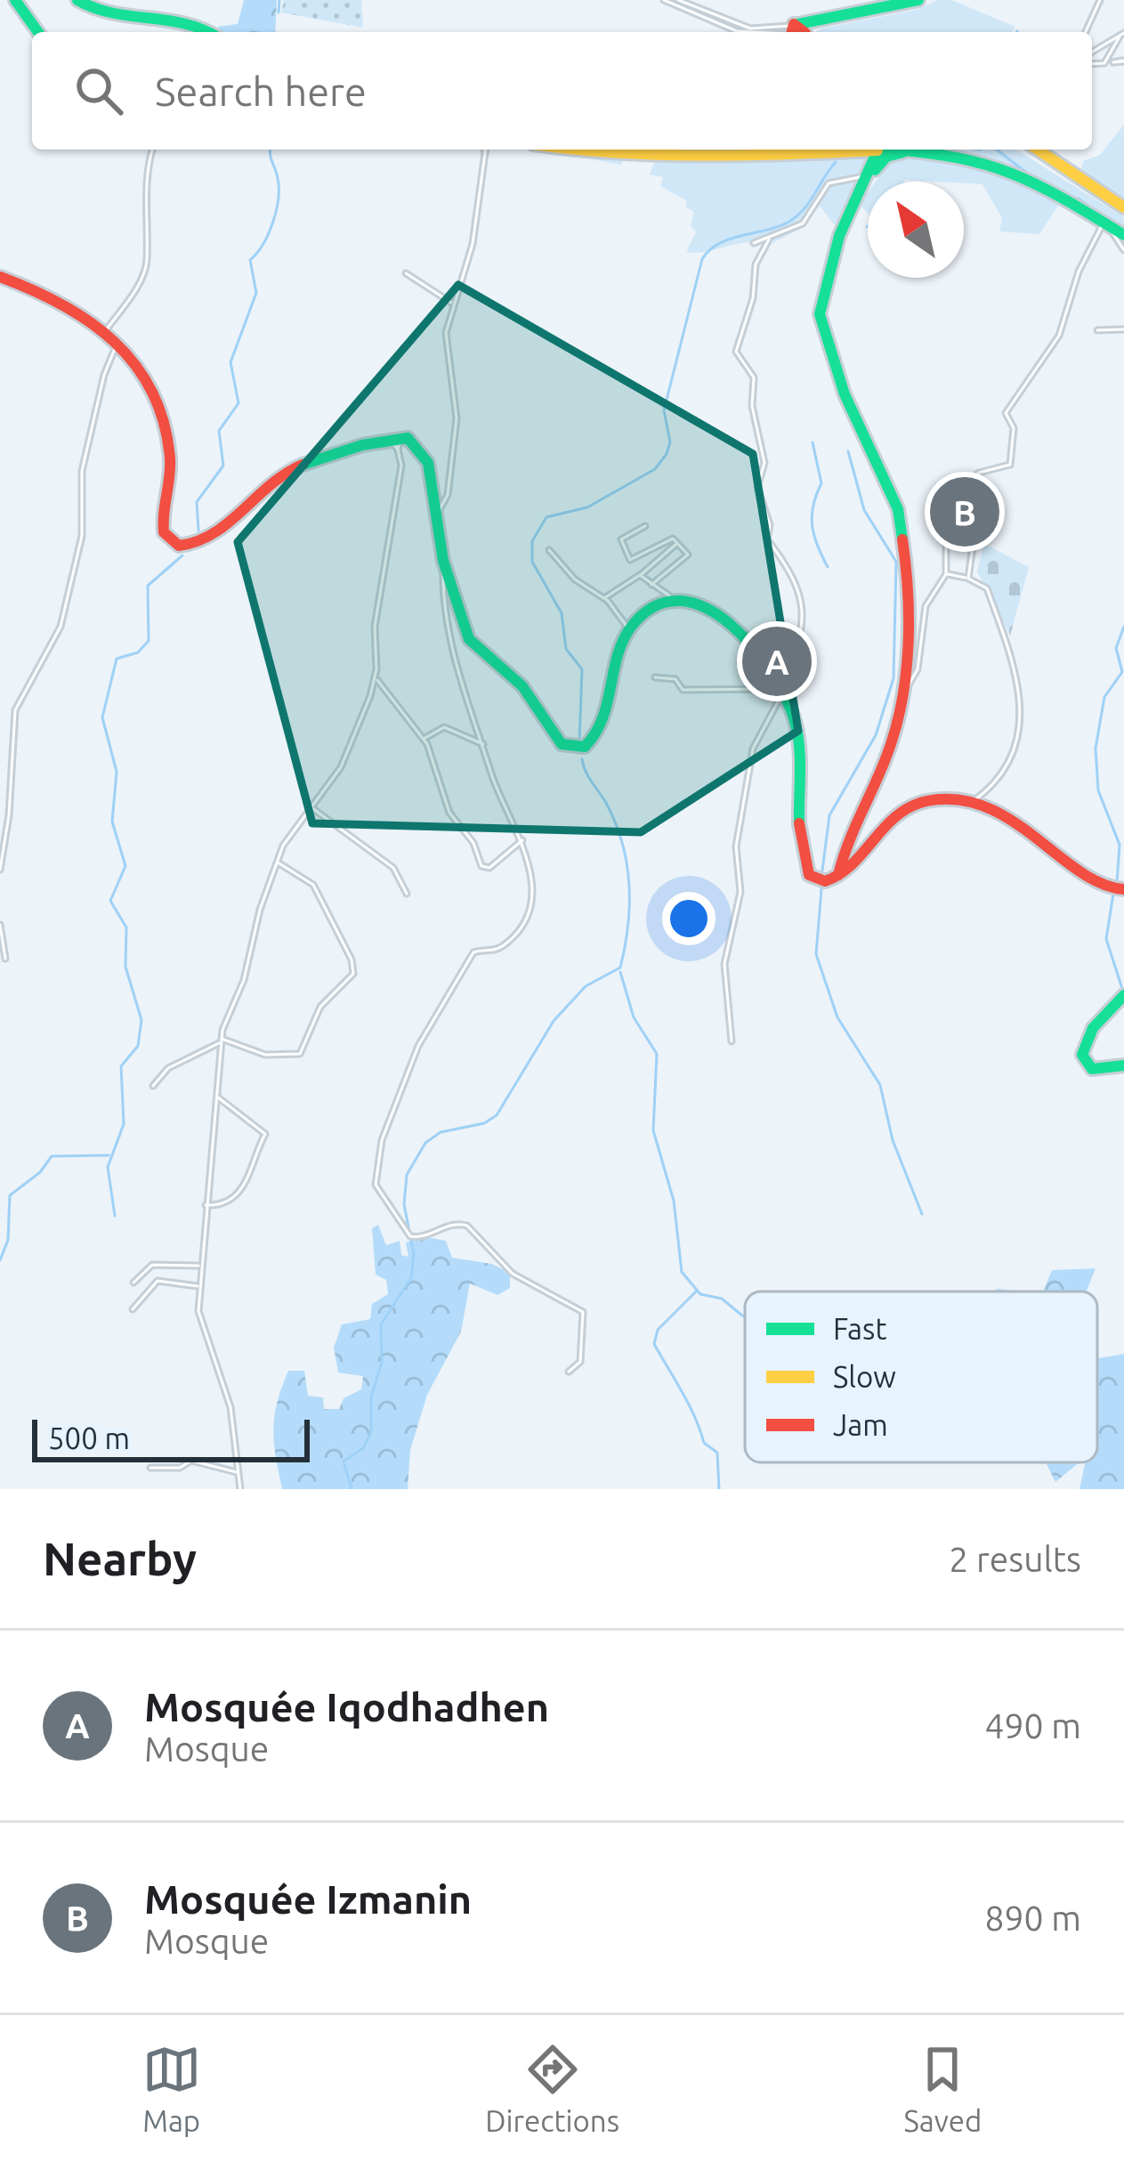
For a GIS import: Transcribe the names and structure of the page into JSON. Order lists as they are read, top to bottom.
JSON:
{
  "legend": ["Fast", "Slow", "Jam"],
  "scale_bar": "500 m",
  "north": "top left",
  "page": {
    "search": "Search here",
    "pins": ["B", "A"],
    "scale": "500 m",
    "heading": ["Nearby", "2 results"],
    "list": [
      {
        "mark": "A",
        "name": "Mosquée Iqodhadhen",
        "note": "Mosque",
        "value": "490 m"
      },
      {
        "mark": "B",
        "name": "Mosquée Izmanin",
        "note": "Mosque",
        "value": "890 m"
      }
    ],
    "nav": ["Map", "Directions", "Saved"]
  }
}
